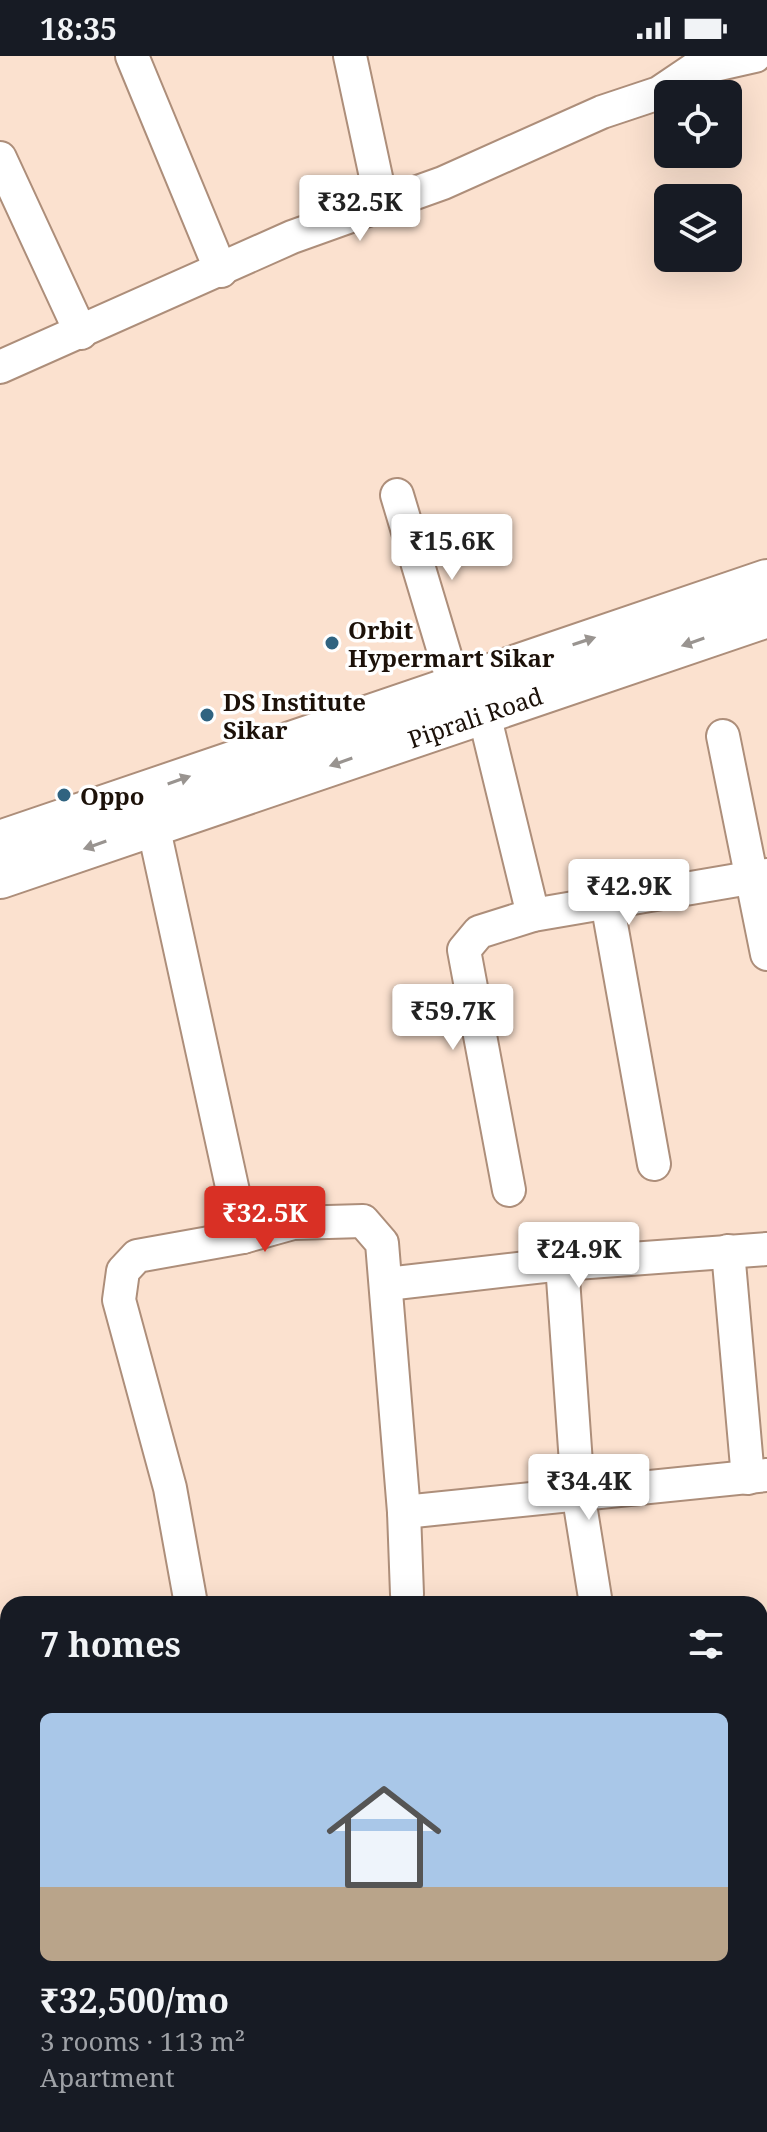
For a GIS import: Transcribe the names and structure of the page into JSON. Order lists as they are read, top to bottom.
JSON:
{
  "streets": {
    "main road": ["Piprali Road"]
  },
  "places": ["Orbit Hypermart Sikar", "DS Institute Sikar", "Oppo"],
  "page": {
    "status": "18:35",
    "price": [
      "₹32.5K",
      "₹15.6K",
      "₹42.9K",
      "₹59.7K",
      "₹32.5K",
      "₹24.9K",
      "₹34.4K"
    ],
    "heading": "7 homes",
    "list": [
      {
        "name": "₹32,500/mo",
        "note": "3 rooms · 113 m² · Apartment"
      }
    ]
  }
}
